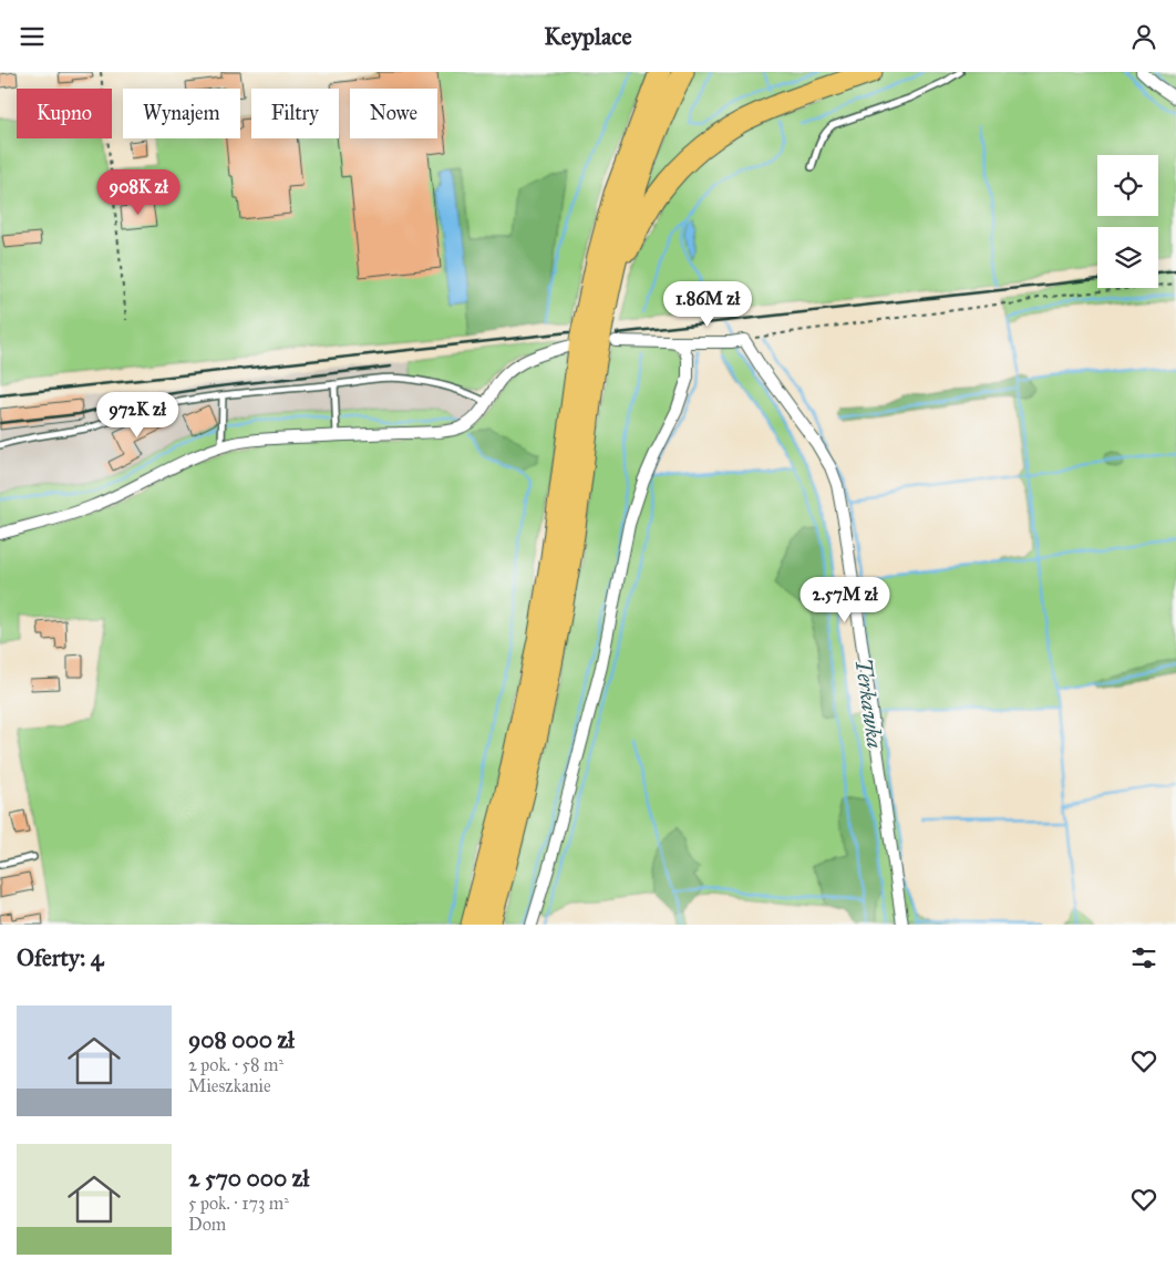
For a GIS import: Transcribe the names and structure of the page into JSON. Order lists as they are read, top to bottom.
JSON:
{
  "water": ["Terkawka"],
  "page": {
    "header": "Keyplace",
    "chip": [
      "Kupno",
      "Wynajem",
      "Filtry",
      "Nowe"
    ],
    "price": [
      "908K zł",
      "1.86M zł",
      "972K zł",
      "2.57M zł"
    ],
    "heading": "Oferty: 4",
    "list": [
      {
        "name": "908 000 zł",
        "note": "2 pok. · 58 m² · Mieszkanie"
      },
      {
        "name": "2 570 000 zł",
        "note": "5 pok. · 173 m² · Dom"
      }
    ]
  }
}
